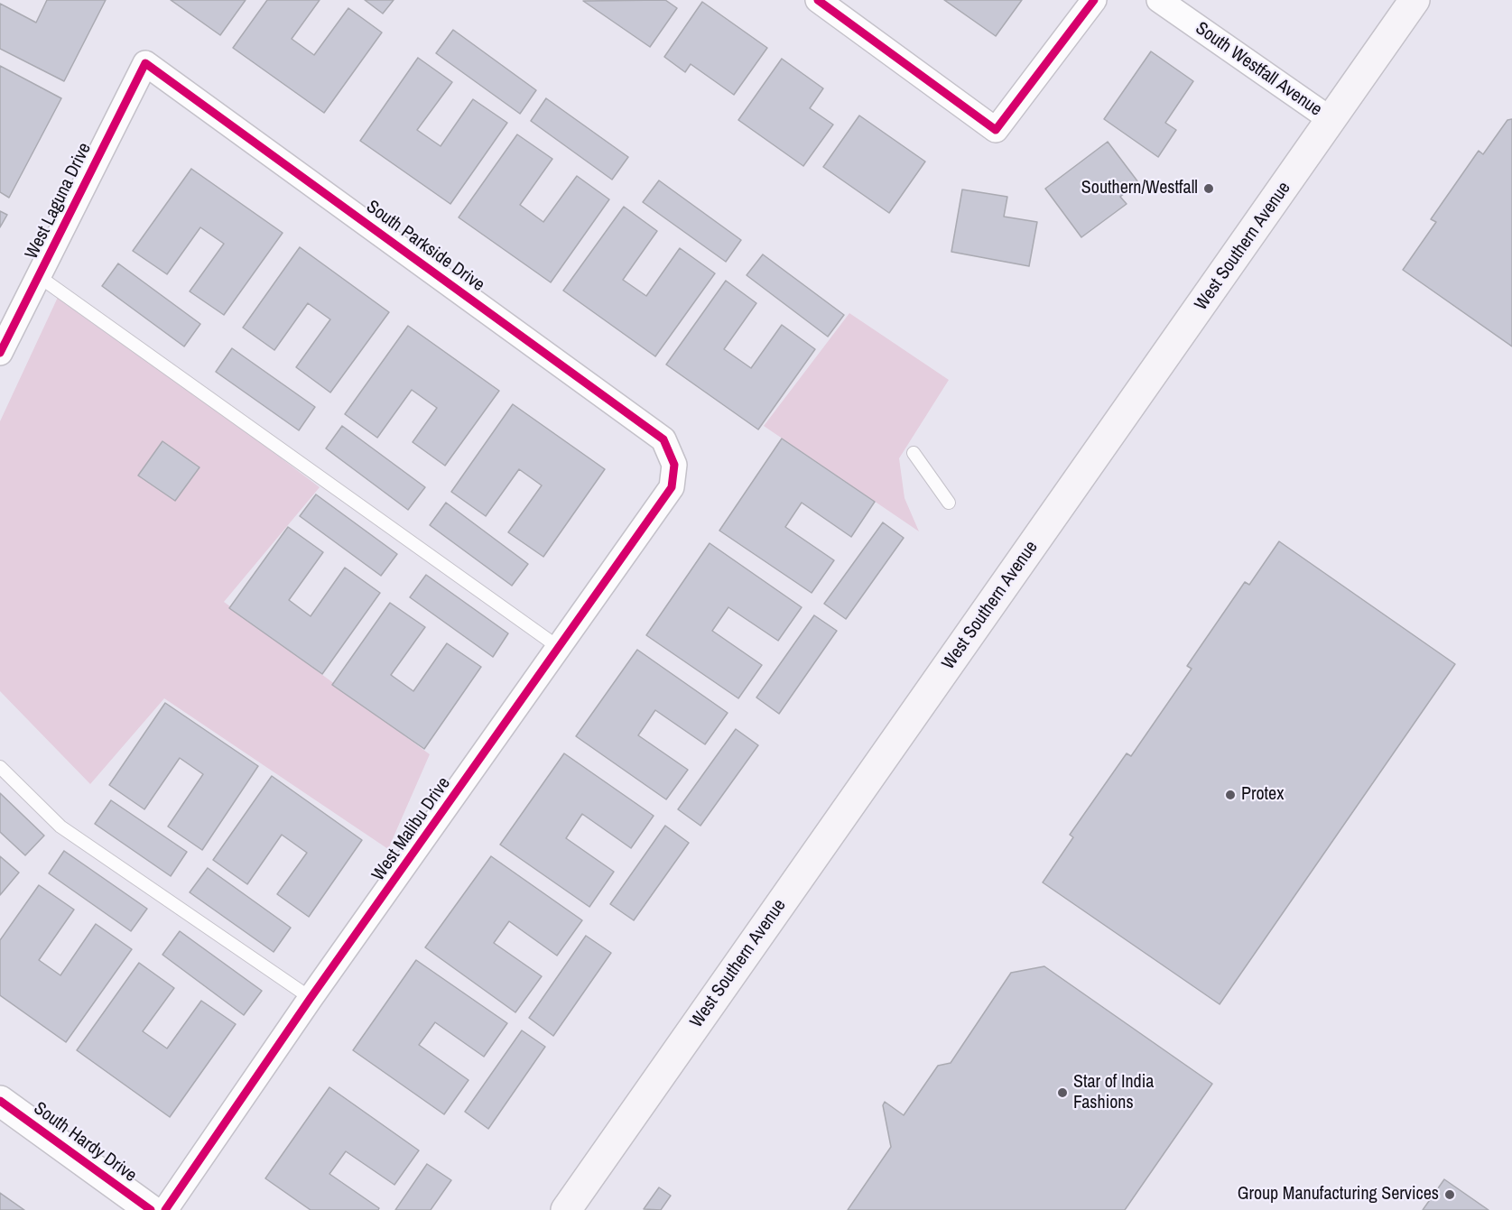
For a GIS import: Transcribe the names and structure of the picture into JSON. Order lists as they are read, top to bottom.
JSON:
{
  "streets": {
    "main road": ["West Southern Avenue"],
    "street": [
      "South Westfall Avenue",
      "West Laguna Drive",
      "South Parkside Drive",
      "West Malibu Drive",
      "South Hardy Drive"
    ]
  },
  "crossings": [
    ["South Westfall Avenue", "West Southern Avenue"],
    ["West Laguna Drive", "South Parkside Drive"],
    ["South Parkside Drive", "West Malibu Drive"]
  ],
  "places": [
    "Southern/Westfall",
    "Protex",
    "Star of India Fashions",
    "Group Manufacturing Services"
  ]
}
